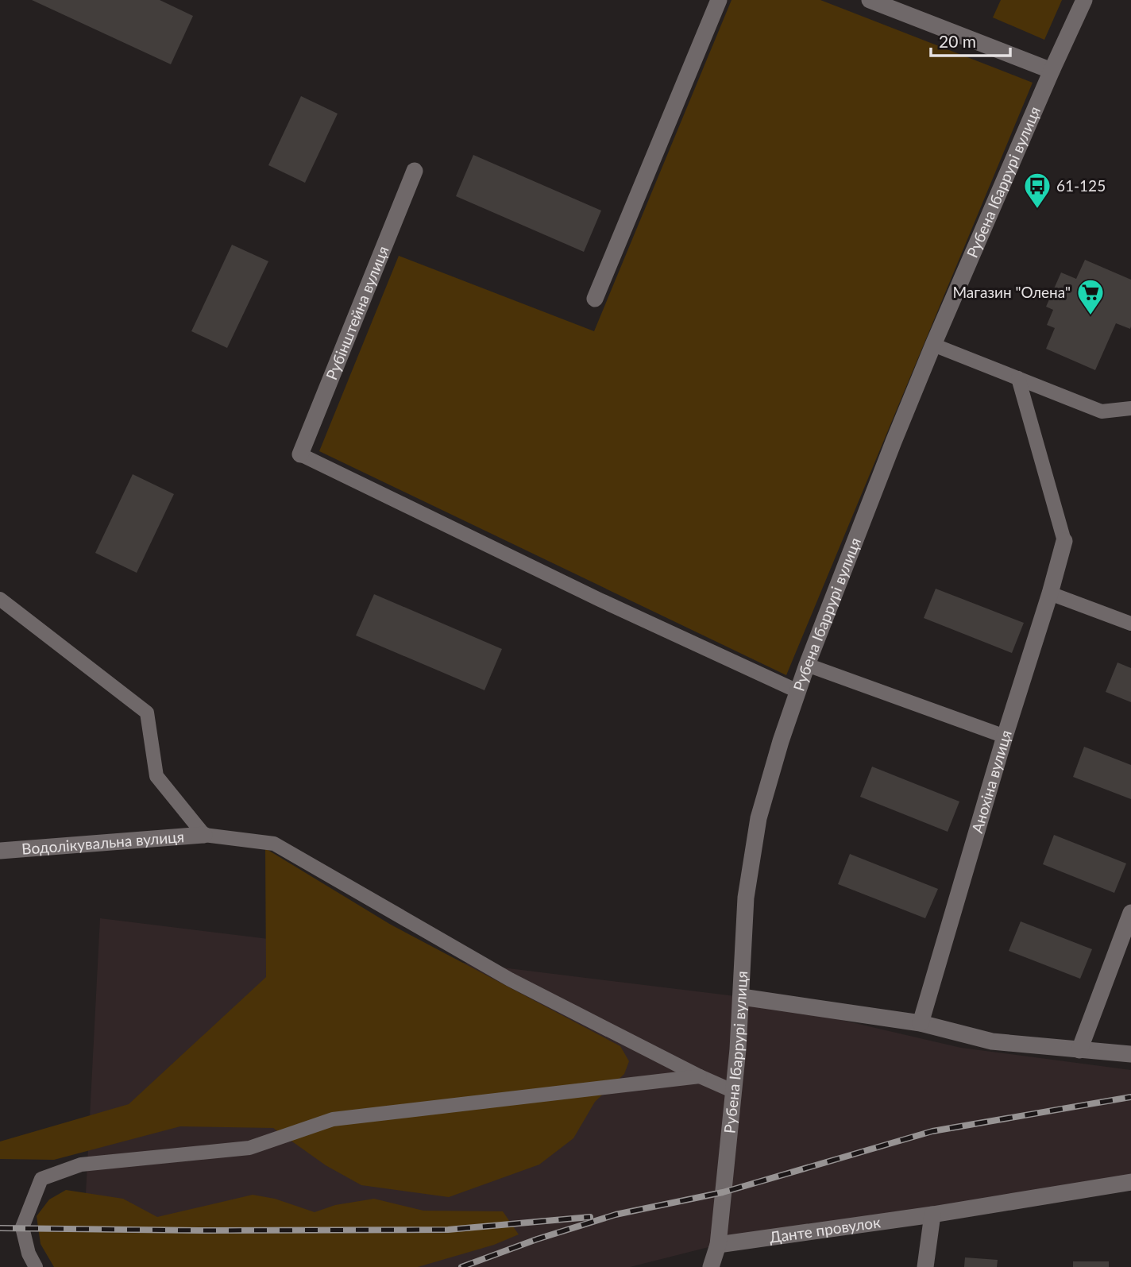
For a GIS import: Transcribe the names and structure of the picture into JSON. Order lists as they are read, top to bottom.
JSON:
{
  "streets": {
    "street": [
      "Рубена Ібаррурі вулиця",
      "Рубінштейна вулиця",
      "Анохіна вулиця",
      "Водолікувальна вулиця",
      "Данте провулок"
    ]
  },
  "crossings": [
    ["Рубена Ібаррурі вулиця", "Данте провулок"]
  ],
  "places": {
    "bus stop": ["61-125"],
    "supermarket": ["Магазин \"Олена\""]
  },
  "scale_bar": "20 m"
}
